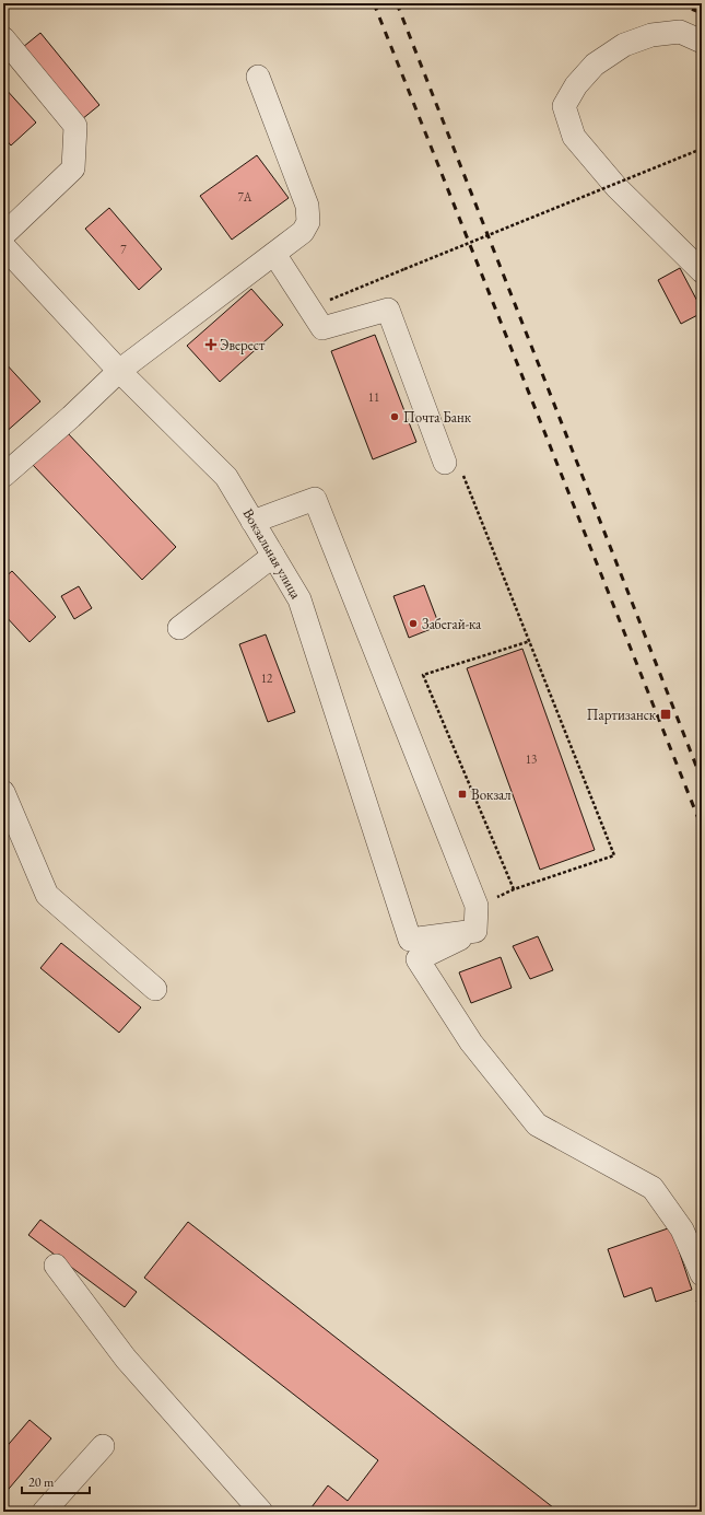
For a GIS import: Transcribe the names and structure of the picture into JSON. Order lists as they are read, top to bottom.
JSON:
{
  "streets": {
    "street": ["Вокзальная улица"]
  },
  "places": {
    "health": ["Эверест"],
    "other": ["Почта Банк", "Забегай-ка"],
    "transit": ["Партизанск", "Вокзал"]
  },
  "house_numbers": [
    "7А",
    "7",
    "11",
    "12",
    "13"
  ],
  "scale_bar": "20 m"
}
